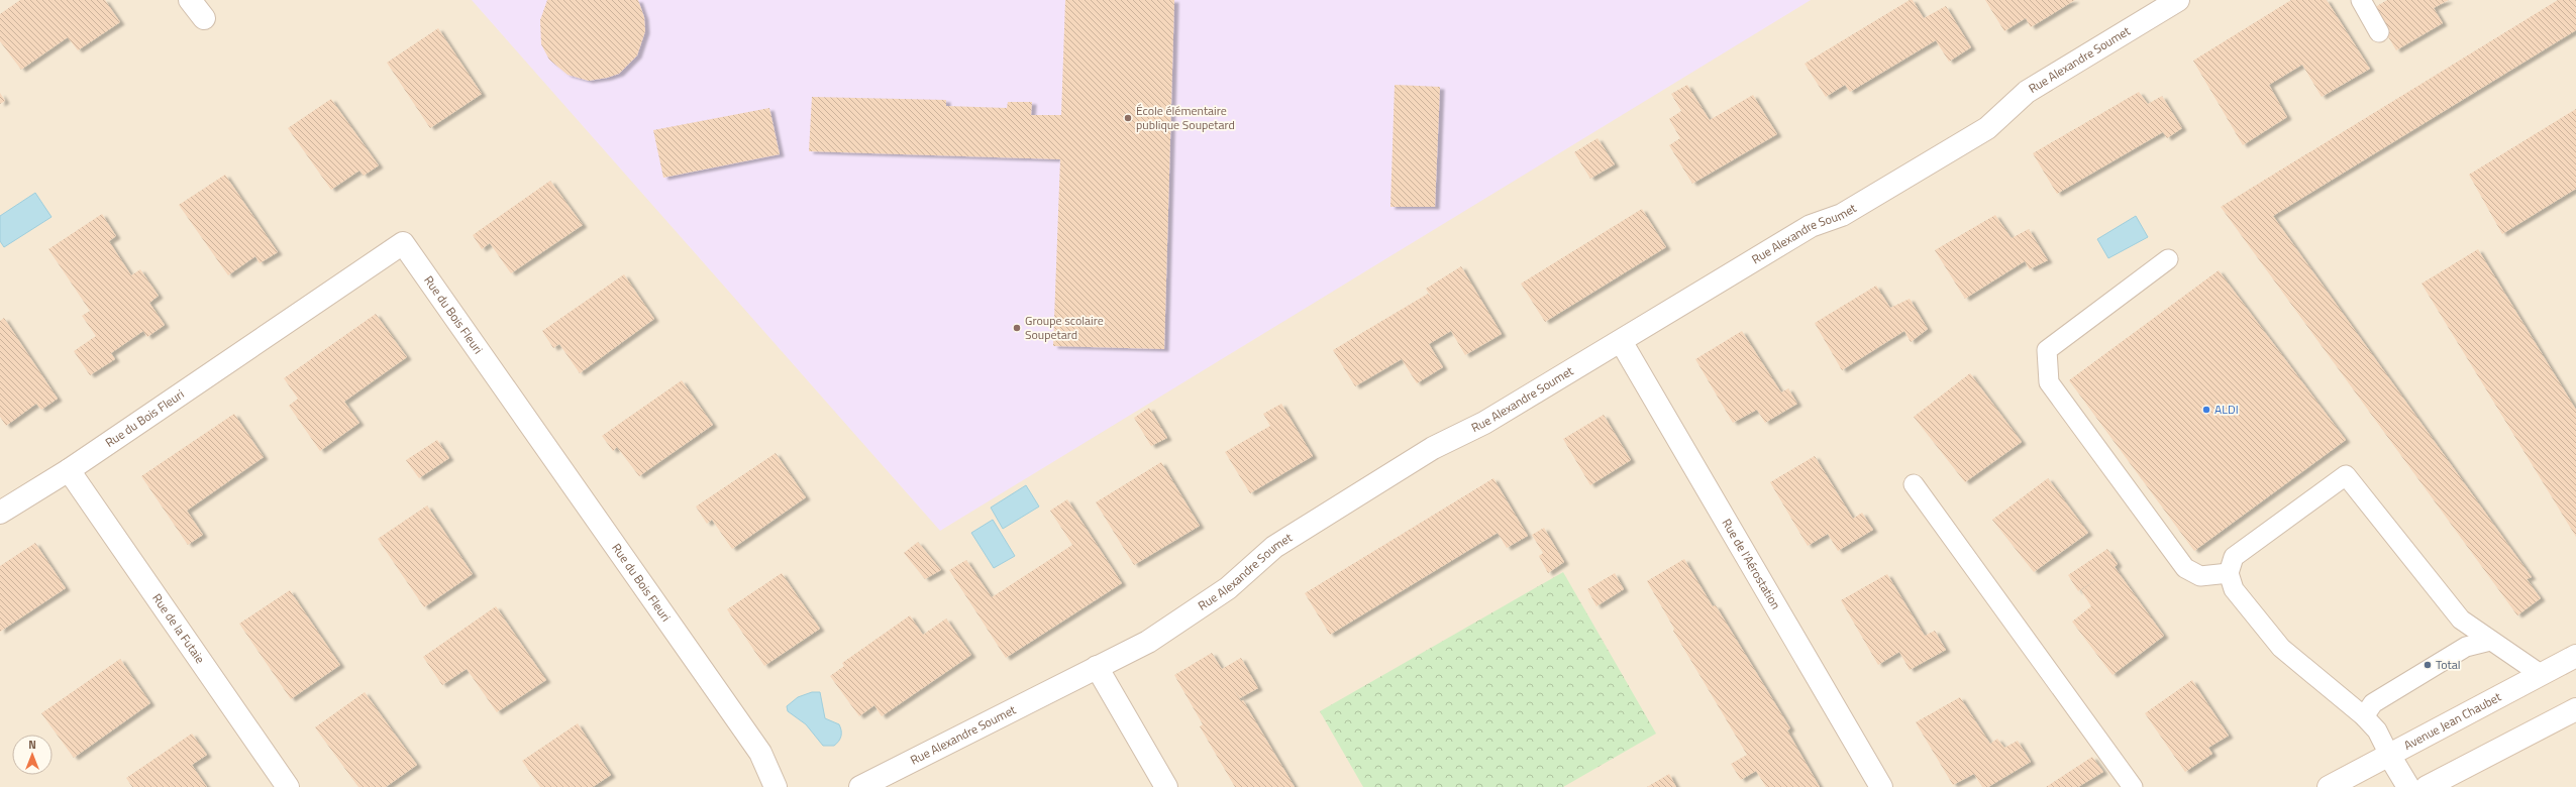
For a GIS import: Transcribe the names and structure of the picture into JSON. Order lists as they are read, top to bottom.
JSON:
{
  "streets": {
    "street": [
      "Rue Alexandre Soumet",
      "Rue du Bois Fleuri",
      "Rue de l'Aérostation",
      "Rue de la Futaie",
      "Avenue Jean Chaubet"
    ]
  },
  "crossings": [
    ["Rue Alexandre Soumet", "Rue de l'Aérostation"],
    ["Rue du Bois Fleuri", "Rue de la Futaie"]
  ],
  "places": [
    "École élémentaire publique Soupetard",
    "Groupe scolaire Soupetard",
    "ALDI",
    "Total"
  ],
  "north": "top"
}
